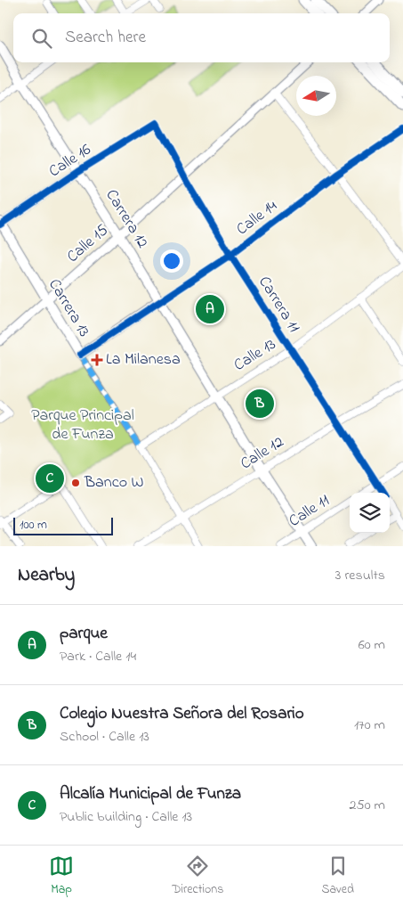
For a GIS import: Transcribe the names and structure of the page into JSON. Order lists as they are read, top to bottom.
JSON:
{
  "streets": {
    "main road": ["Calle 14", "Carrera 12", "Carrera 13"],
    "street": [
      "Calle 16",
      "Calle 15",
      "Carrera 11",
      "Calle 13",
      "Calle 12",
      "Calle 11"
    ]
  },
  "crossings": [
    ["Calle 16", "Carrera 12"],
    ["Calle 16", "Carrera 11"],
    ["Calle 16", "Carrera 13"],
    ["Calle 14", "Carrera 12"],
    ["Calle 14", "Carrera 11"],
    ["Calle 14", "Carrera 13"],
    ["Carrera 12", "Calle 15"],
    ["Carrera 12", "Calle 13"],
    ["Carrera 12", "Calle 12"],
    ["Carrera 12", "Calle 11"],
    ["Calle 15", "Carrera 11"],
    ["Calle 15", "Carrera 13"],
    ["Carrera 11", "Calle 13"],
    ["Carrera 11", "Calle 12"],
    ["Carrera 13", "Calle 13"],
    ["Carrera 13", "Calle 12"]
  ],
  "parks": ["Parque Principal de Funza"],
  "places": {
    "health": ["La Milanesa"],
    "other": ["Banco W"]
  },
  "scale_bar": "100 m",
  "north": "left",
  "page": {
    "search": "Search here",
    "pins": ["A", "B", "C"],
    "scale": "100 m",
    "heading": ["Nearby", "3 results"],
    "list": [
      {
        "mark": "A",
        "name": "parque",
        "note": "Park · Calle 14",
        "value": "60 m"
      },
      {
        "mark": "B",
        "name": "Colegio Nuestra Señora del Rosario",
        "note": "School · Calle 13",
        "value": "170 m"
      },
      {
        "mark": "C",
        "name": "Alcalía Municipal de Funza",
        "note": "Public building · Calle 13",
        "value": "250 m"
      }
    ],
    "nav": ["Map", "Directions", "Saved"]
  }
}
